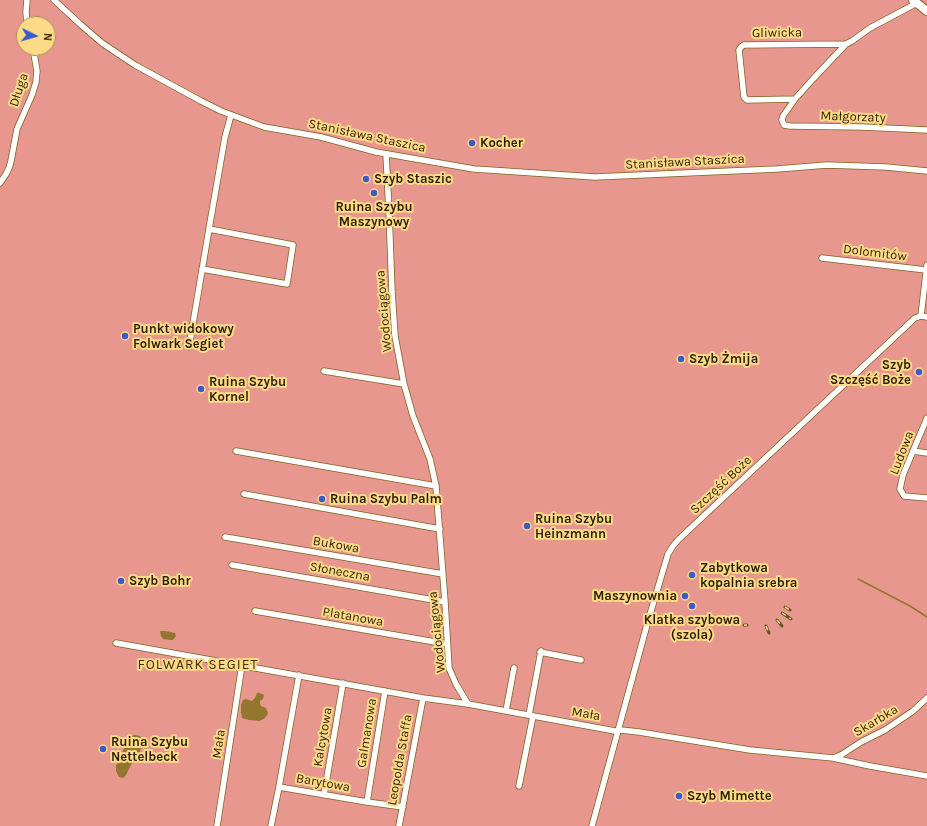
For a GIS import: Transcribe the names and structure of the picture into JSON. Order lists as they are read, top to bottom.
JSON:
{
  "streets": {
    "street": [
      "Gliwicka",
      "Długa",
      "Małgorzaty",
      "Stanisława Staszica",
      "Dolomitów",
      "Wodociągowa",
      "Ludowa",
      "Szczęść Boże",
      "Bukowa",
      "Słoneczna",
      "Platanowa",
      "Mała",
      "Skarbka",
      "Galmanowa",
      "Kalcytowa",
      "Leopolda Staffa",
      "Barytowa"
    ]
  },
  "crossings": [
    ["Gliwicka", "Małgorzaty"],
    ["Stanisława Staszica", "Wodociągowa"],
    ["Dolomitów", "Szczęść Boże"],
    ["Wodociągowa", "Bukowa"],
    ["Wodociągowa", "Słoneczna"],
    ["Wodociągowa", "Platanowa"],
    ["Wodociągowa", "Mała"],
    ["Szczęść Boże", "Mała"],
    ["Mała", "Skarbka"],
    ["Mała", "Galmanowa"],
    ["Mała", "Kalcytowa"],
    ["Mała", "Leopolda Staffa"],
    ["Galmanowa", "Barytowa"],
    ["Kalcytowa", "Barytowa"],
    ["Leopolda Staffa", "Barytowa"]
  ],
  "districts": ["FOLWARK SEGIET"],
  "places": [
    "Kocher",
    "Szyb Staszic",
    "Ruina Szybu Maszynowy",
    "Punkt widokowy Folwark Segiet",
    "Szyb Żmija",
    "Szyb Szczęść Boże",
    "Ruina Szybu Kornel",
    "Ruina Szybu Palm",
    "Ruina Szybu Heinzmann",
    "Zabytkowa kopalnia srebra",
    "Szyb Bohr",
    "Maszynownia",
    "Klatka szybowa (szola)",
    "Ruina Szybu Nettelbeck",
    "Szyb Mimette"
  ],
  "north": "right"
}
